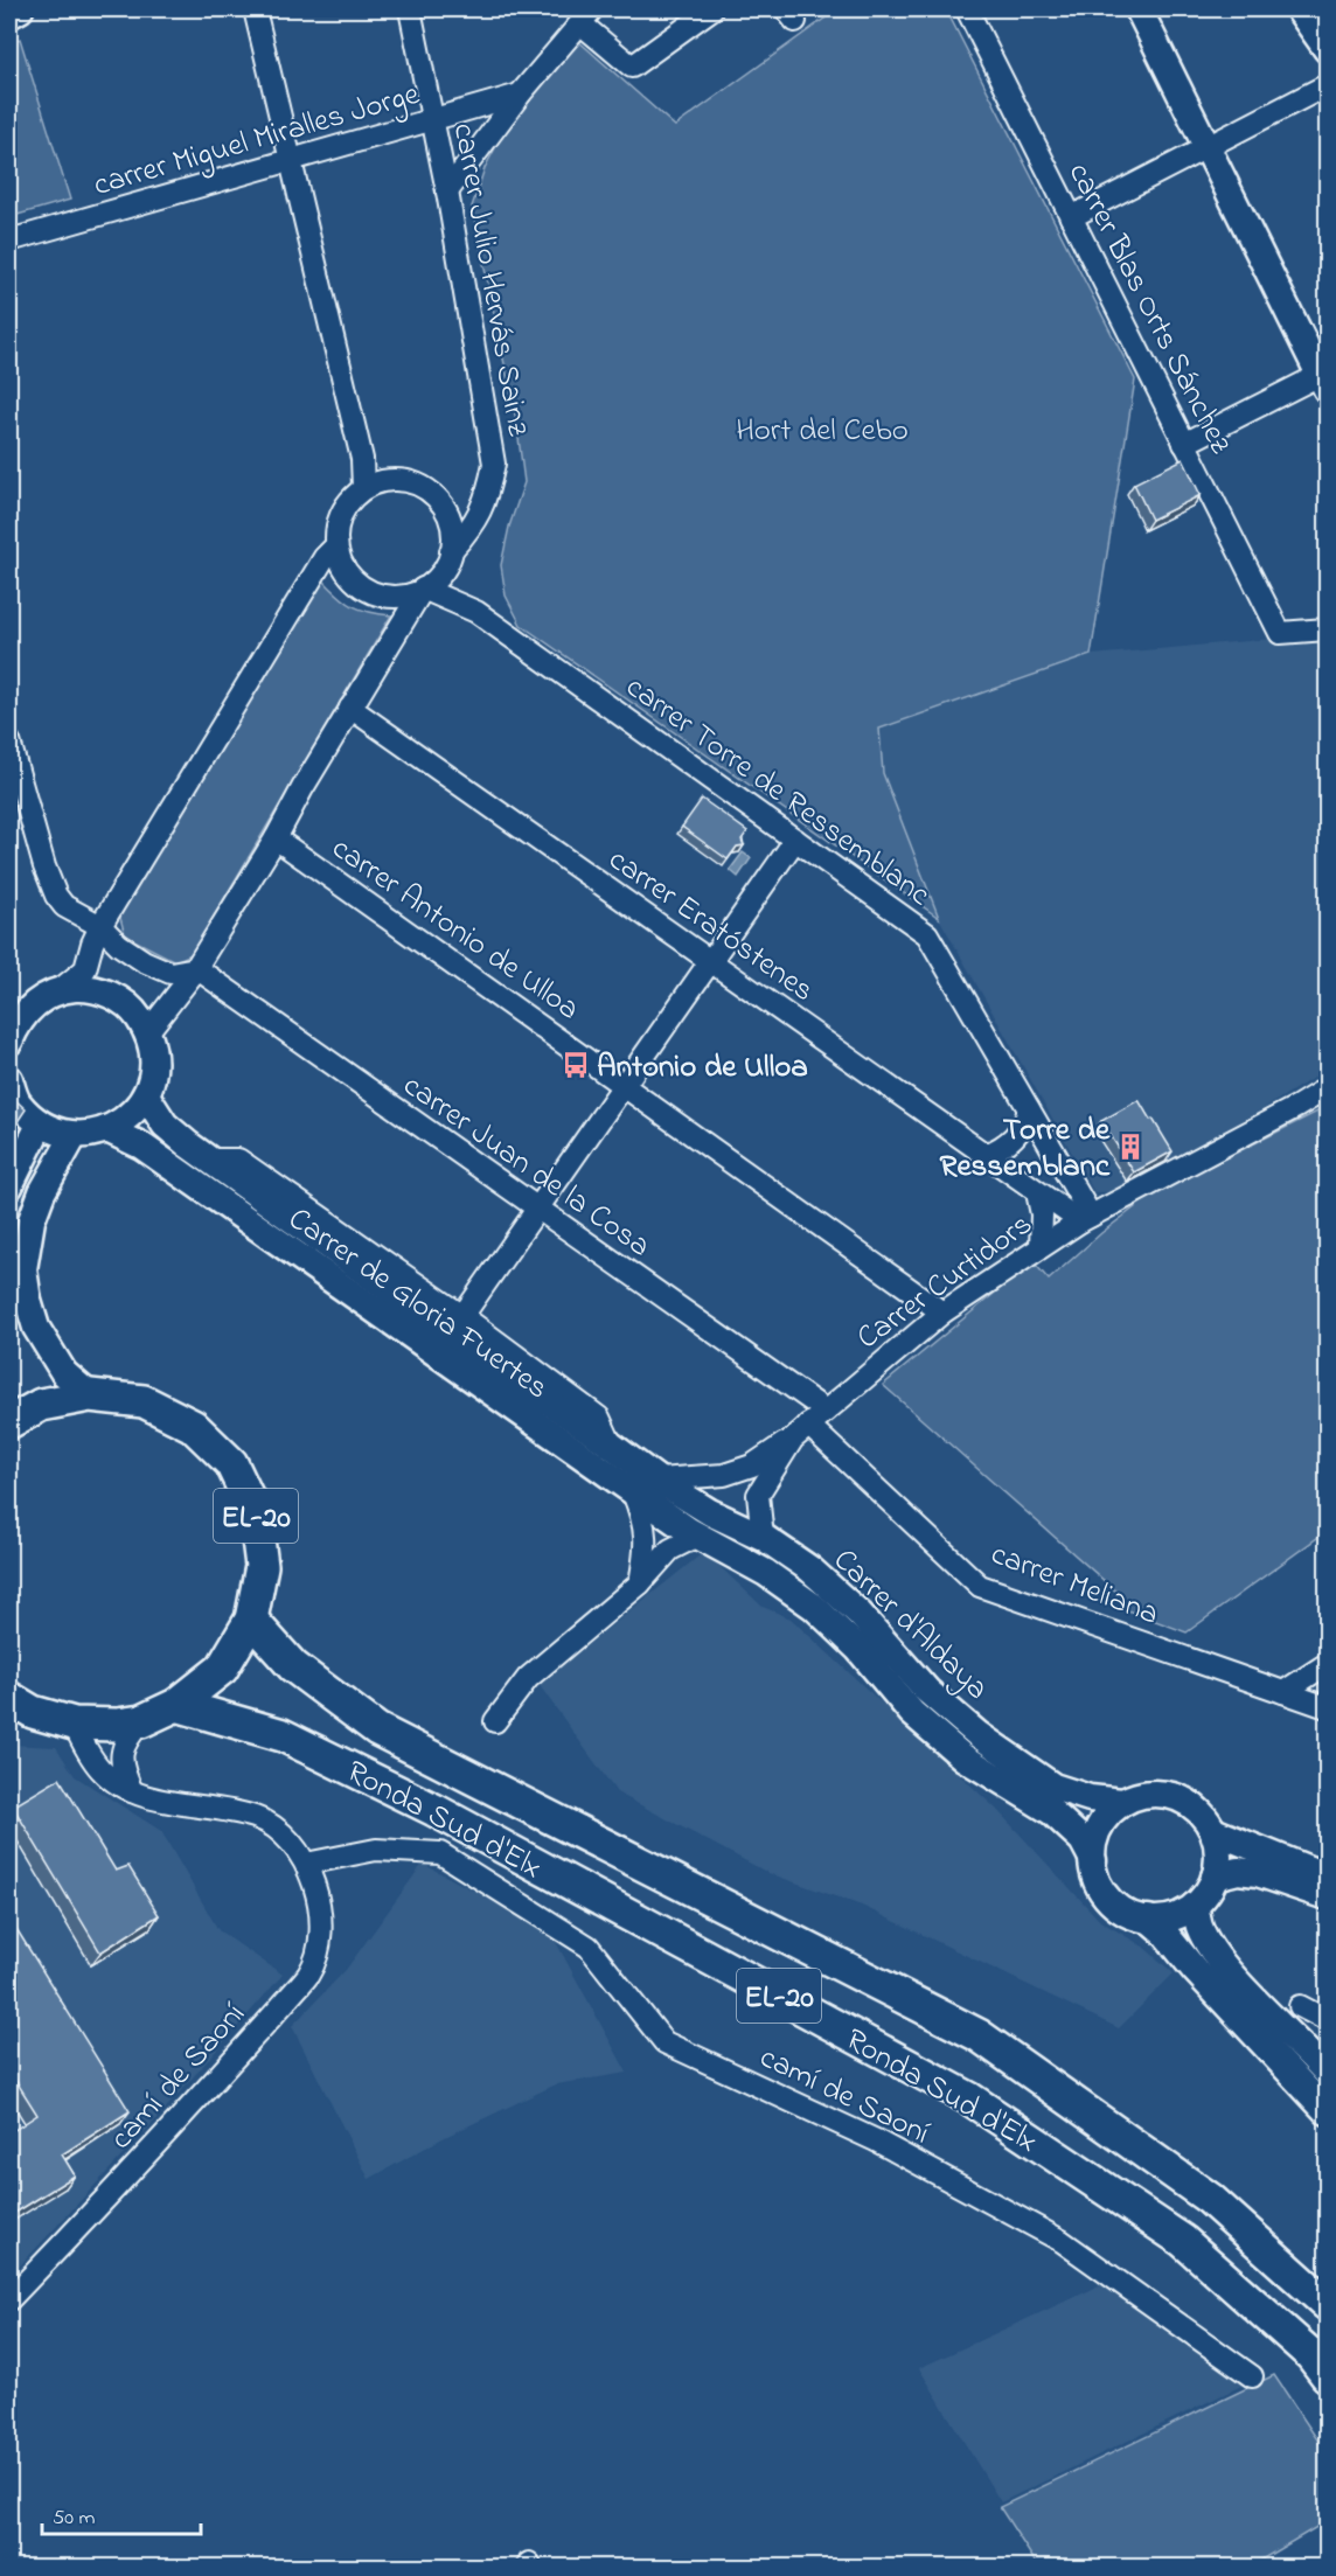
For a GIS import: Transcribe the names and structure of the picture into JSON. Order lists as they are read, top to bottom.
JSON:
{
  "streets": {
    "highway": ["EL-20", "Ronda Sud d'Elx"],
    "main road": ["Carrer de Gloria Fuertes", "Carrer d'Aldaya"],
    "street": [
      "carrer Miguel Miralles Jorge",
      "carrer Julio Hervás Sainz",
      "carrer Blas Orts Sánchez",
      "carrer Torre de Ressemblanc",
      "carrer Eratóstenes",
      "carrer Antonio de Ulloa",
      "carrer Juan de la Cosa",
      "Carrer Curtidors",
      "carrer Meliana",
      "camí de Saoní"
    ]
  },
  "crossings": [
    ["carrer Miguel Miralles Jorge", "carrer Julio Hervás Sainz"],
    ["carrer Julio Hervás Sainz", "carrer Torre de Ressemblanc"],
    ["carrer Torre de Ressemblanc", "carrer Eratóstenes"],
    ["carrer Torre de Ressemblanc", "Carrer Curtidors"],
    ["carrer Eratóstenes", "Carrer Curtidors"],
    ["carrer Antonio de Ulloa", "Carrer Curtidors"],
    ["carrer Juan de la Cosa", "Carrer Curtidors"],
    ["Carrer Curtidors", "Carrer de Gloria Fuertes"],
    ["Carrer Curtidors", "carrer Meliana"],
    ["Carrer Curtidors", "Carrer d'Aldaya"],
    ["Carrer de Gloria Fuertes", "Carrer d'Aldaya"],
    ["EL-20", "Ronda Sud d'Elx"]
  ],
  "parks": ["Hort del Cebo"],
  "places": {
    "bus stop": ["Antonio de Ulloa"],
    "building": ["Torre de Ressemblanc"]
  },
  "scale_bar": "50 m"
}
